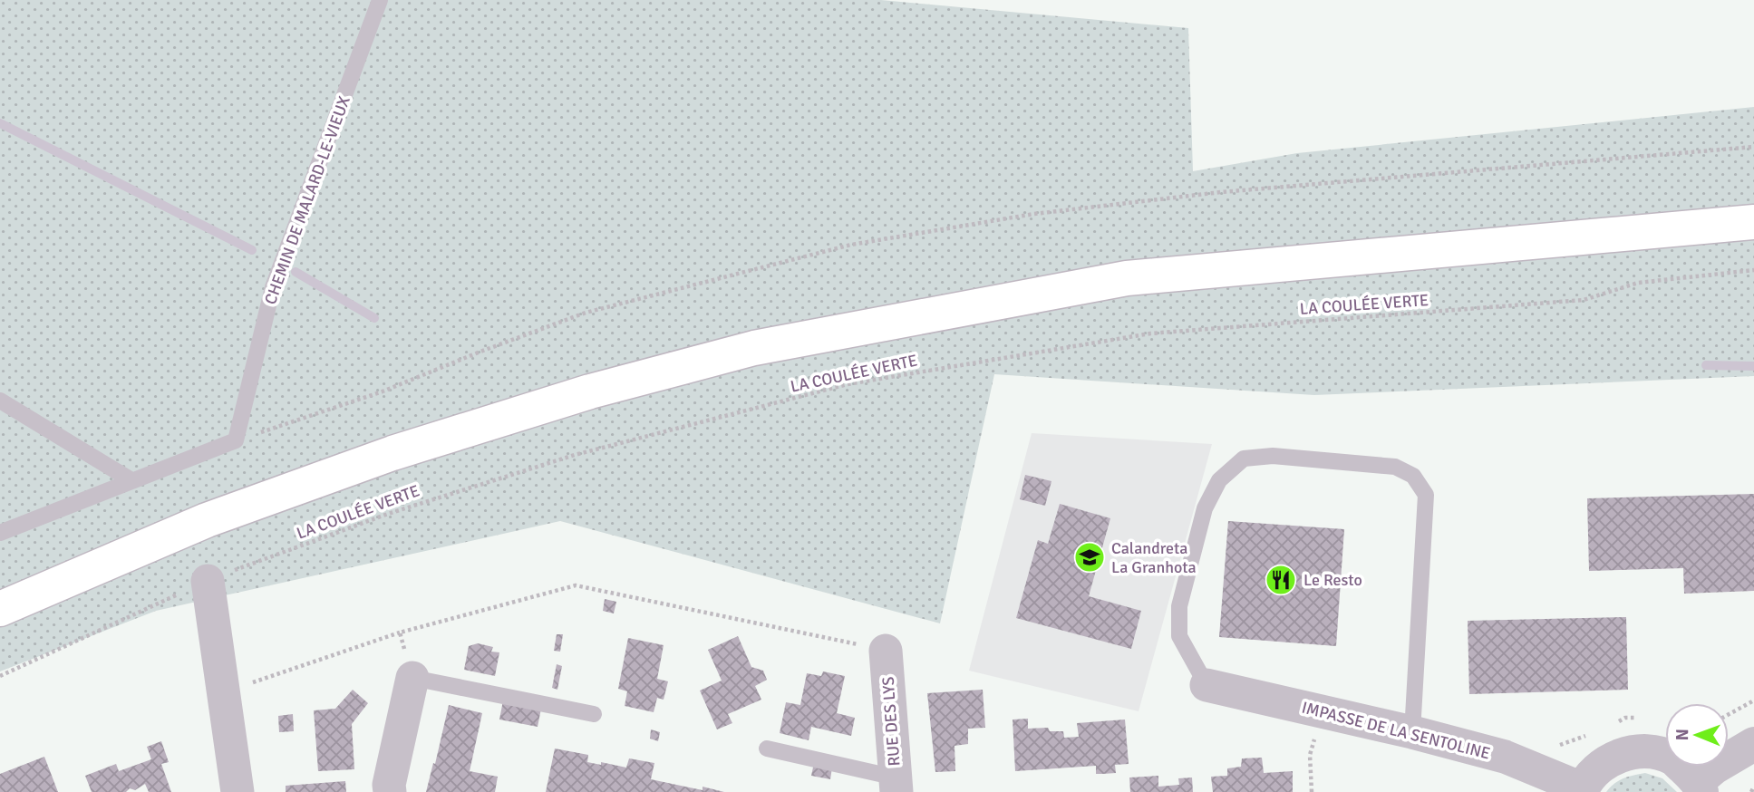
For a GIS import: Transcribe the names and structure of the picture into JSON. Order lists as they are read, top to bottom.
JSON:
{
  "streets": {
    "street": ["RUE DES LYS", "IMPASSE DE LA SENTOLINE"],
    "lane": ["CHEMIN DE MALARD-LE-VIEUX"],
    "path": ["LA COULÉE VERTE"]
  },
  "places": {
    "school or university": ["Calandreta La Granhota"],
    "restaurant": ["Le Resto"]
  },
  "north": "left"
}
